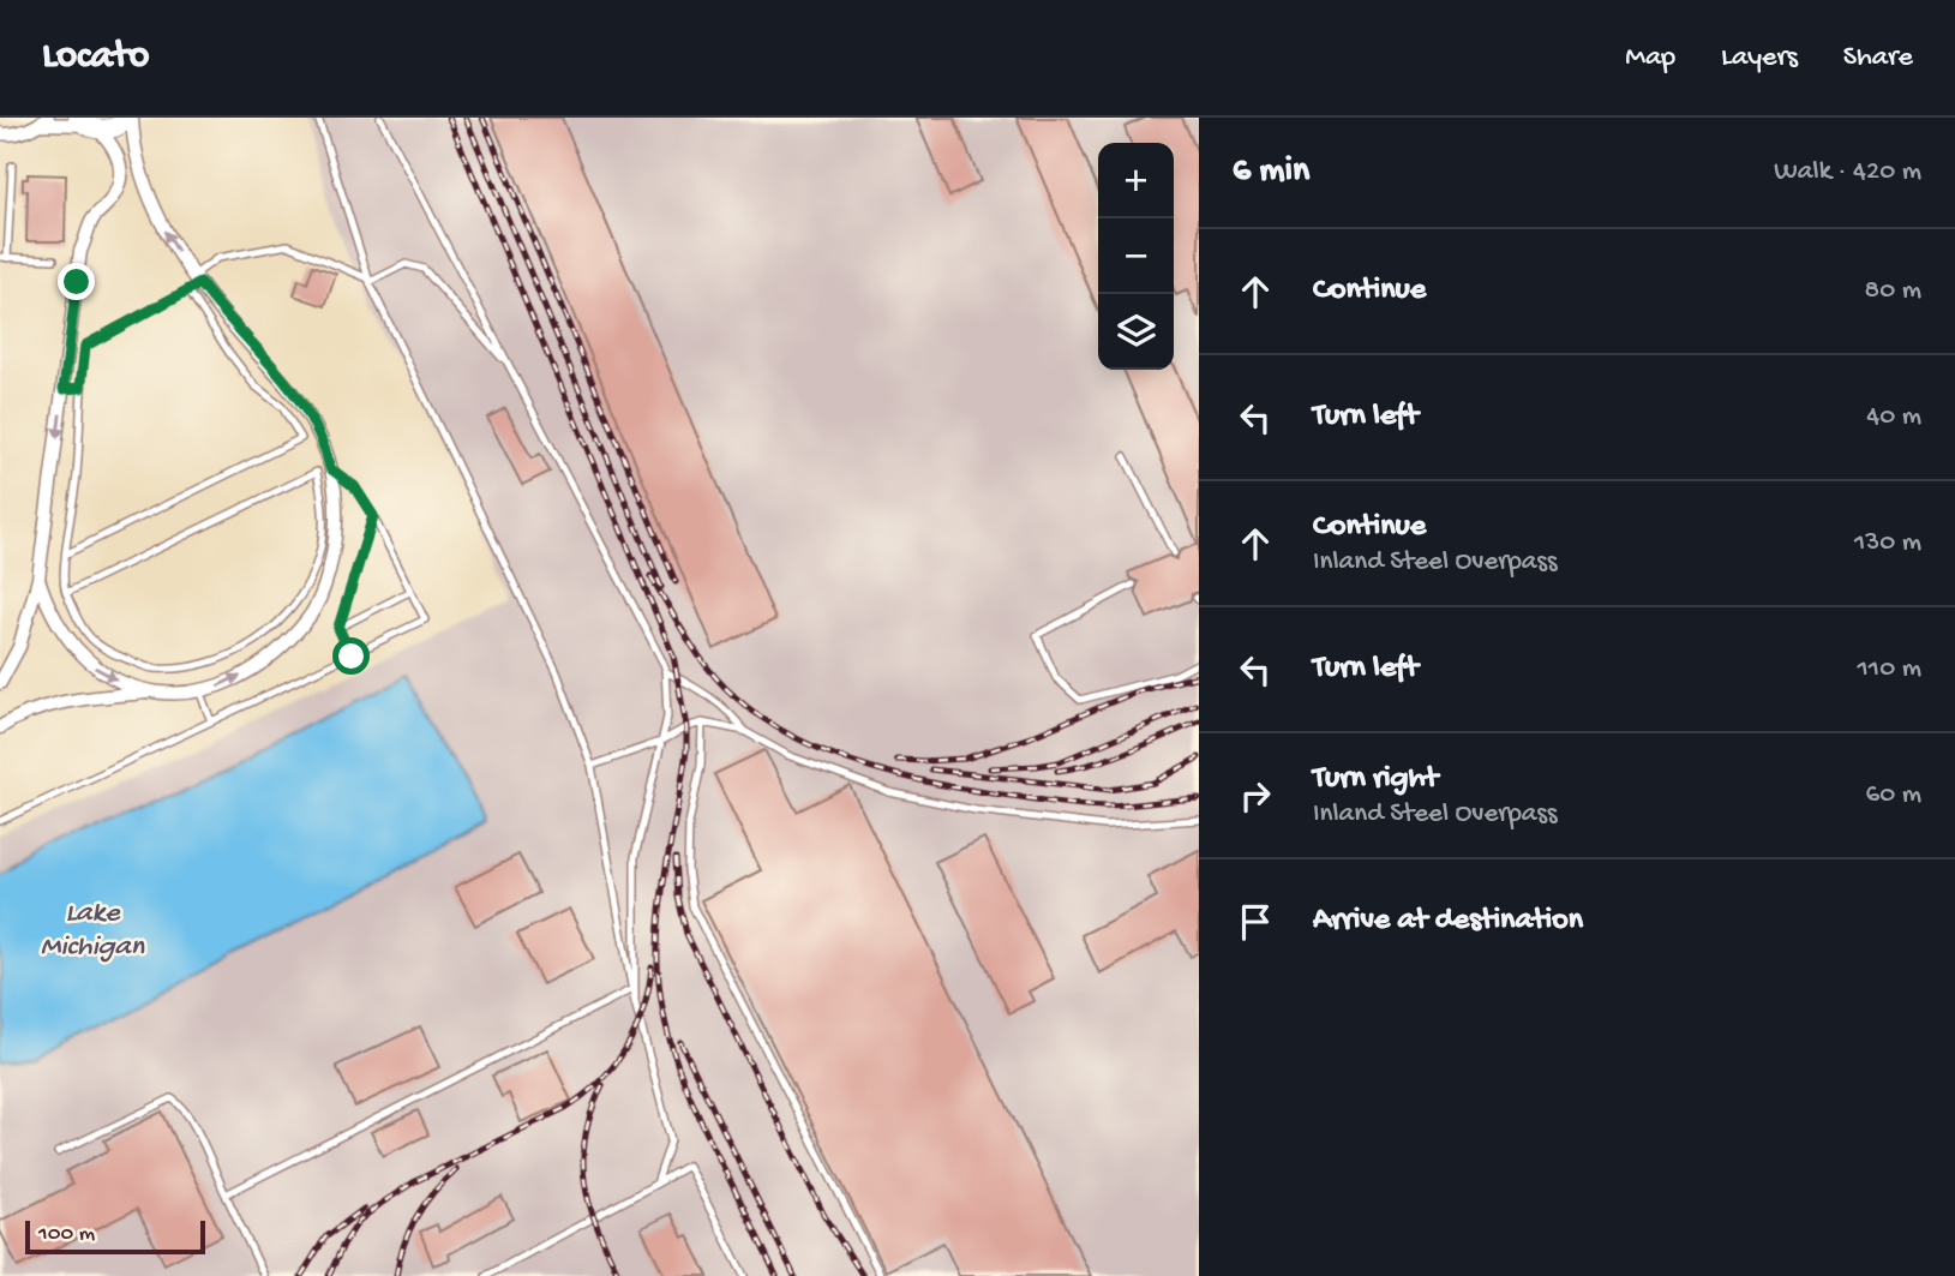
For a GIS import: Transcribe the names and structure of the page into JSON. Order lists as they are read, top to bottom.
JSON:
{
  "water": ["Lake Michigan"],
  "scale_bar": "100 m",
  "page": {
    "header": "Locato",
    "nav": ["Map", "Layers", "Share"],
    "heading": ["6 min", "Walk · 420 m"],
    "map_buttons": ["+", "−"],
    "list": [
      ["Continue", "80 m"],
      ["Turn left", "40 m"],
      ["Continue", "Inland Steel Overpass", "130 m"],
      ["Turn left", "110 m"],
      ["Turn right", "Inland Steel Overpass", "60 m"],
      "Arrive at destination"
    ],
    "scale": "100 m"
  }
}
